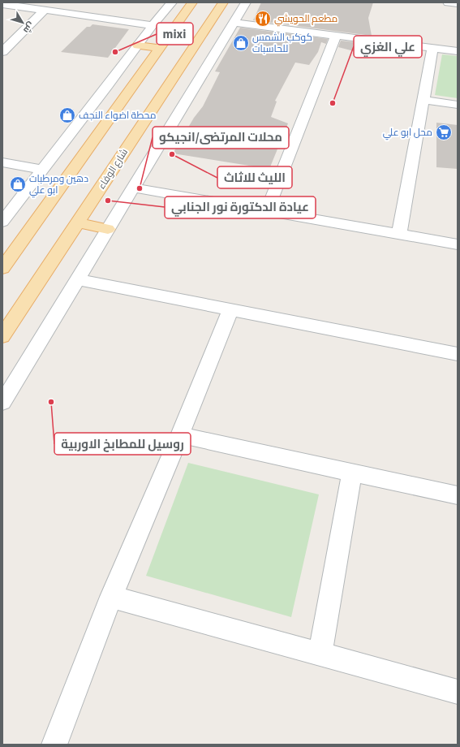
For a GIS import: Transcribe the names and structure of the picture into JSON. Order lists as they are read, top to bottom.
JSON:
{
  "streets": {
    "main road": ["شارع الوفاء"]
  },
  "places": {
    "restaurant": ["مطعم الحويشي"],
    "shop": ["كوكب الشمس للحاسبات", "محطة اضواء النجف", "دهين ومرطبات ابو علي"],
    "other": [
      "mixi",
      "علي الغزي",
      "الليث للاثاث",
      "محلات المرتضى/انجيكو",
      "عيادة الدكتورة نور الجنابي",
      "روسيل للمطابخ الاوربية"
    ],
    "supermarket": ["محل ابو علي"]
  },
  "north": "bottom right"
}
